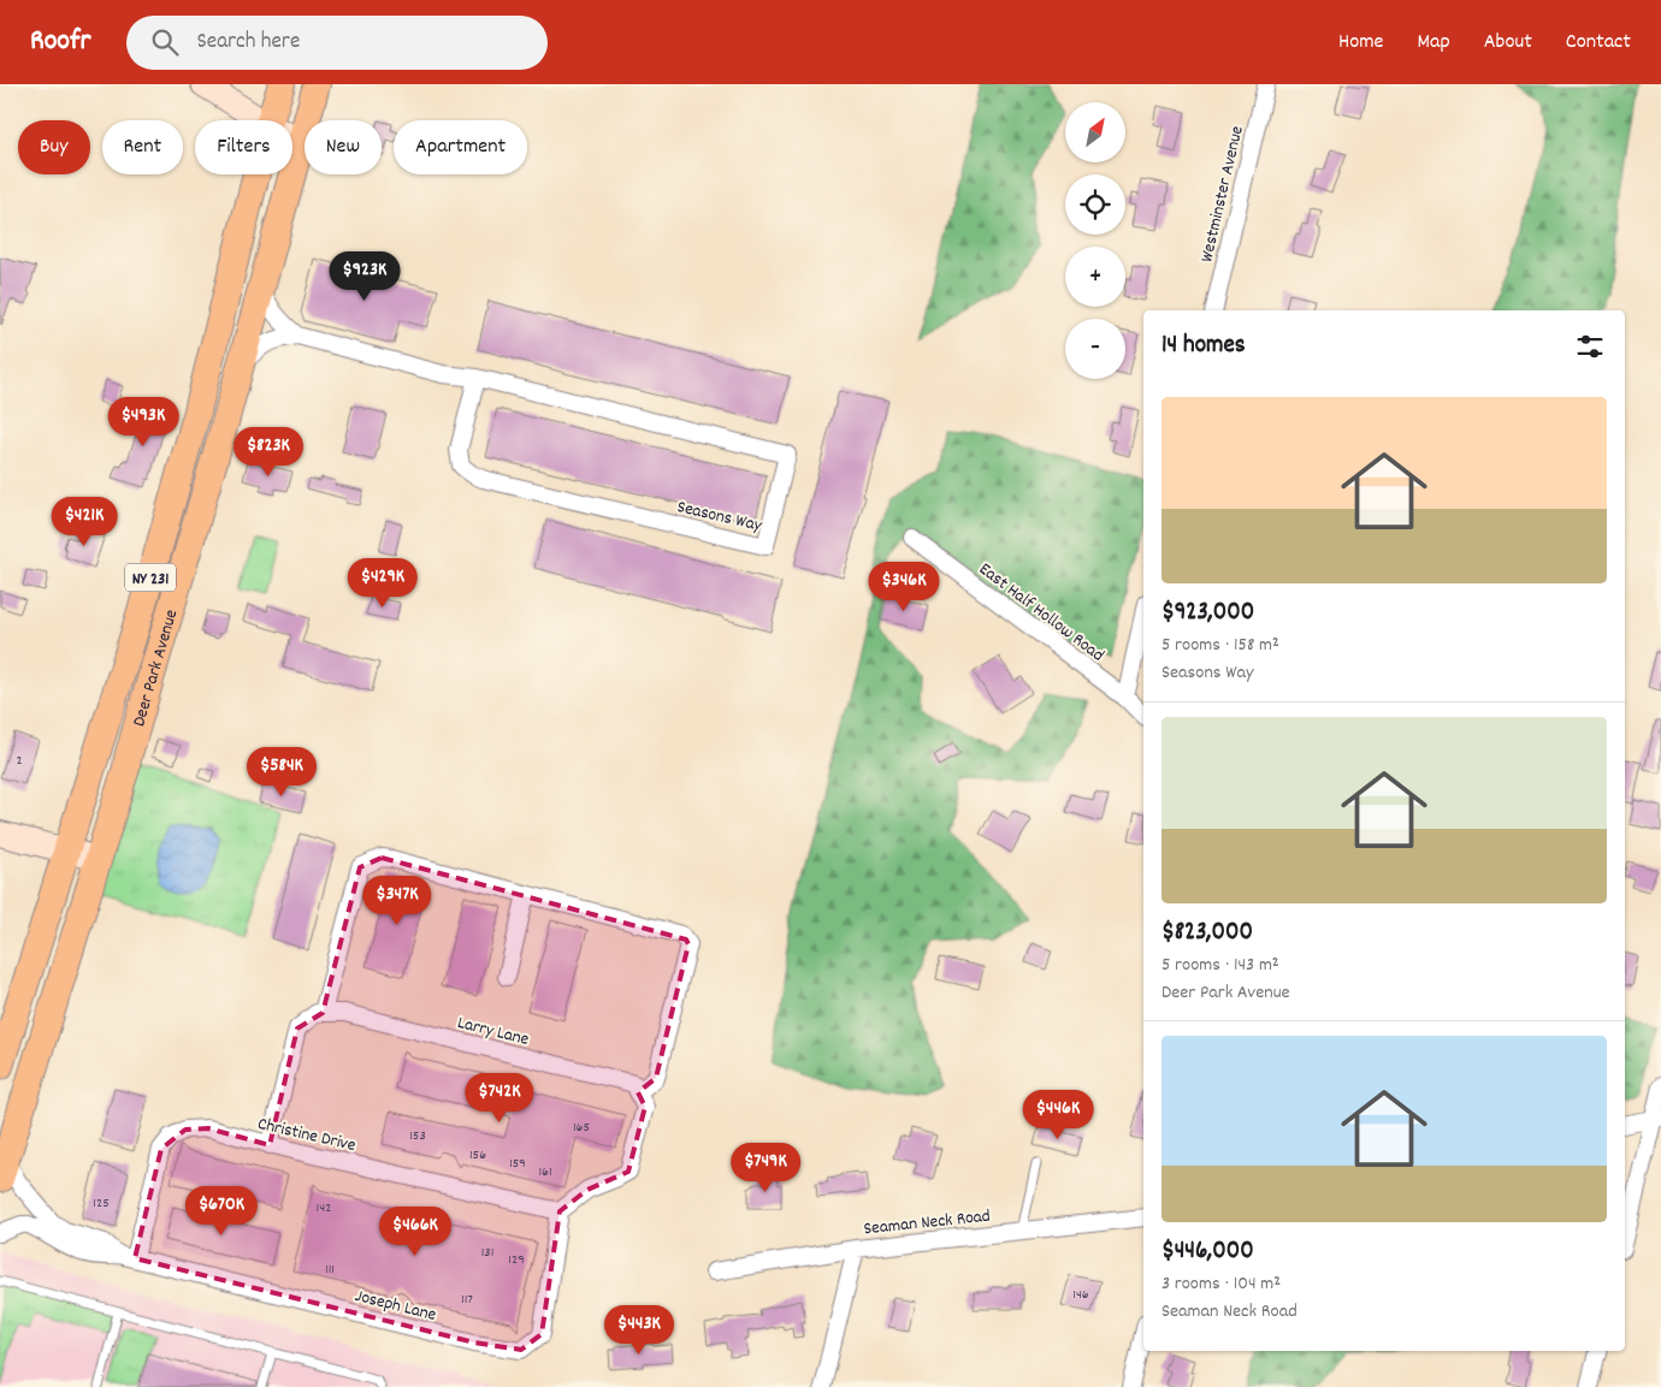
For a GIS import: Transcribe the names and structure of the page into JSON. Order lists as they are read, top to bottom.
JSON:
{
  "streets": {
    "main road": ["NY 231", "Deer Park Avenue"],
    "street": [
      "Westminster Avenue",
      "Seasons Way",
      "East Half Hollow Road",
      "Larry Lane",
      "Christine Drive",
      "Seaman Neck Road",
      "Joseph Lane"
    ]
  },
  "crossings": [
    ["Christine Drive", "Joseph Lane"]
  ],
  "house_numbers": [
    "2",
    "165",
    "153",
    "156",
    "159",
    "161",
    "125",
    "142",
    "131",
    "129",
    "111",
    "146",
    "117"
  ],
  "north": "top right",
  "page": {
    "header": "Roofr",
    "search": "Search here",
    "nav": [
      "Home",
      "Map",
      "About",
      "Contact"
    ],
    "map_buttons": ["+", "−"],
    "chip": [
      "Buy",
      "Rent",
      "Filters",
      "New",
      "Apartment"
    ],
    "price": [
      "$923K",
      "$493K",
      "$823K",
      "$421K",
      "$429K",
      "$346K",
      "$584K",
      "$347K",
      "$742K",
      "$446K",
      "$749K",
      "$670K",
      "$466K",
      "$443K"
    ],
    "heading": "14 homes",
    "list": [
      {
        "name": "$923,000",
        "note": "5 rooms · 158 m² · Seasons Way"
      },
      {
        "name": "$823,000",
        "note": "5 rooms · 143 m² · Deer Park Avenue"
      },
      {
        "name": "$446,000",
        "note": "3 rooms · 104 m² · Seaman Neck Road"
      }
    ]
  }
}
